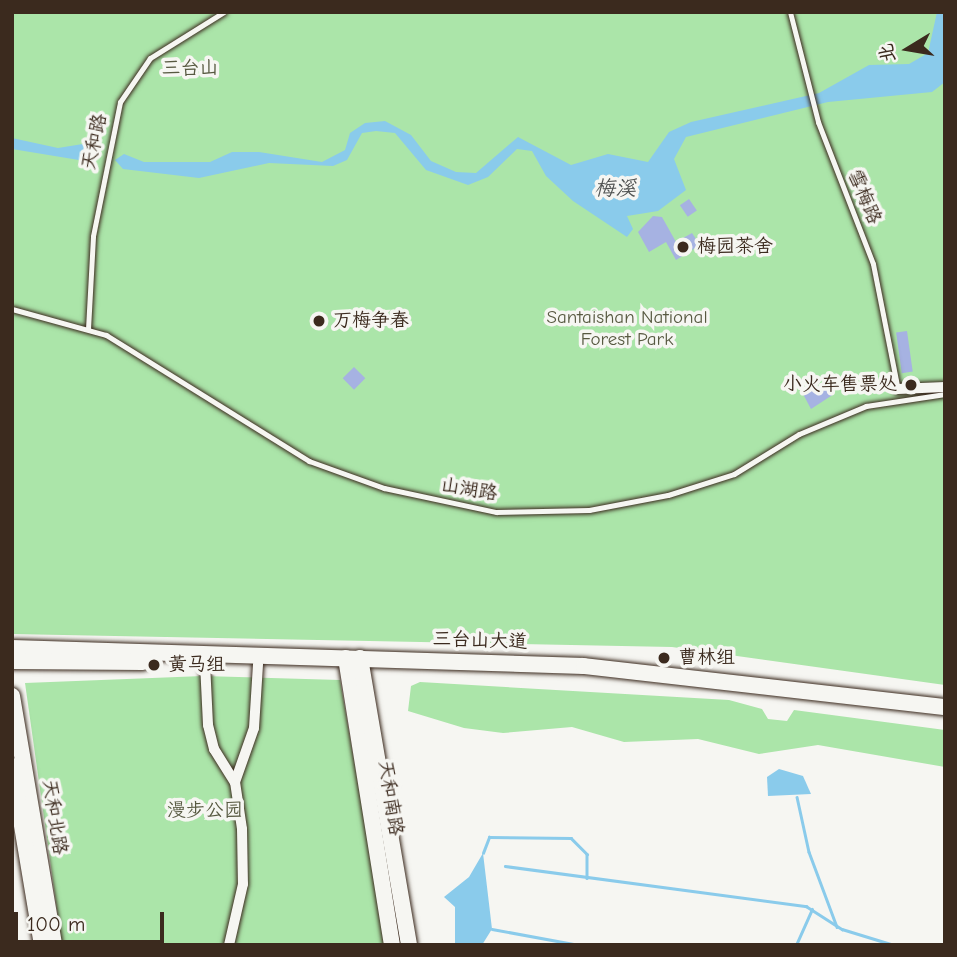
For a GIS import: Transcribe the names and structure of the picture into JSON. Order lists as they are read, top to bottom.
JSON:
{
  "streets": {
    "main road": ["三台山大道", "天和南路", "天和北路"],
    "lane": ["天和路", "雪梅路", "山湖路"]
  },
  "crossings": [
    ["天和路", "山湖路"],
    ["雪梅路", "山湖路"],
    ["三台山大道", "天和南路"]
  ],
  "water": ["梅溪"],
  "parks": ["三台山", "Santaishan National Forest Park", "漫步公园"],
  "places": [
    "梅园茶舍",
    "万梅争春",
    "小火车售票处",
    "曹林组",
    "黄马组"
  ],
  "scale_bar": "100 m",
  "north": "left"
}
